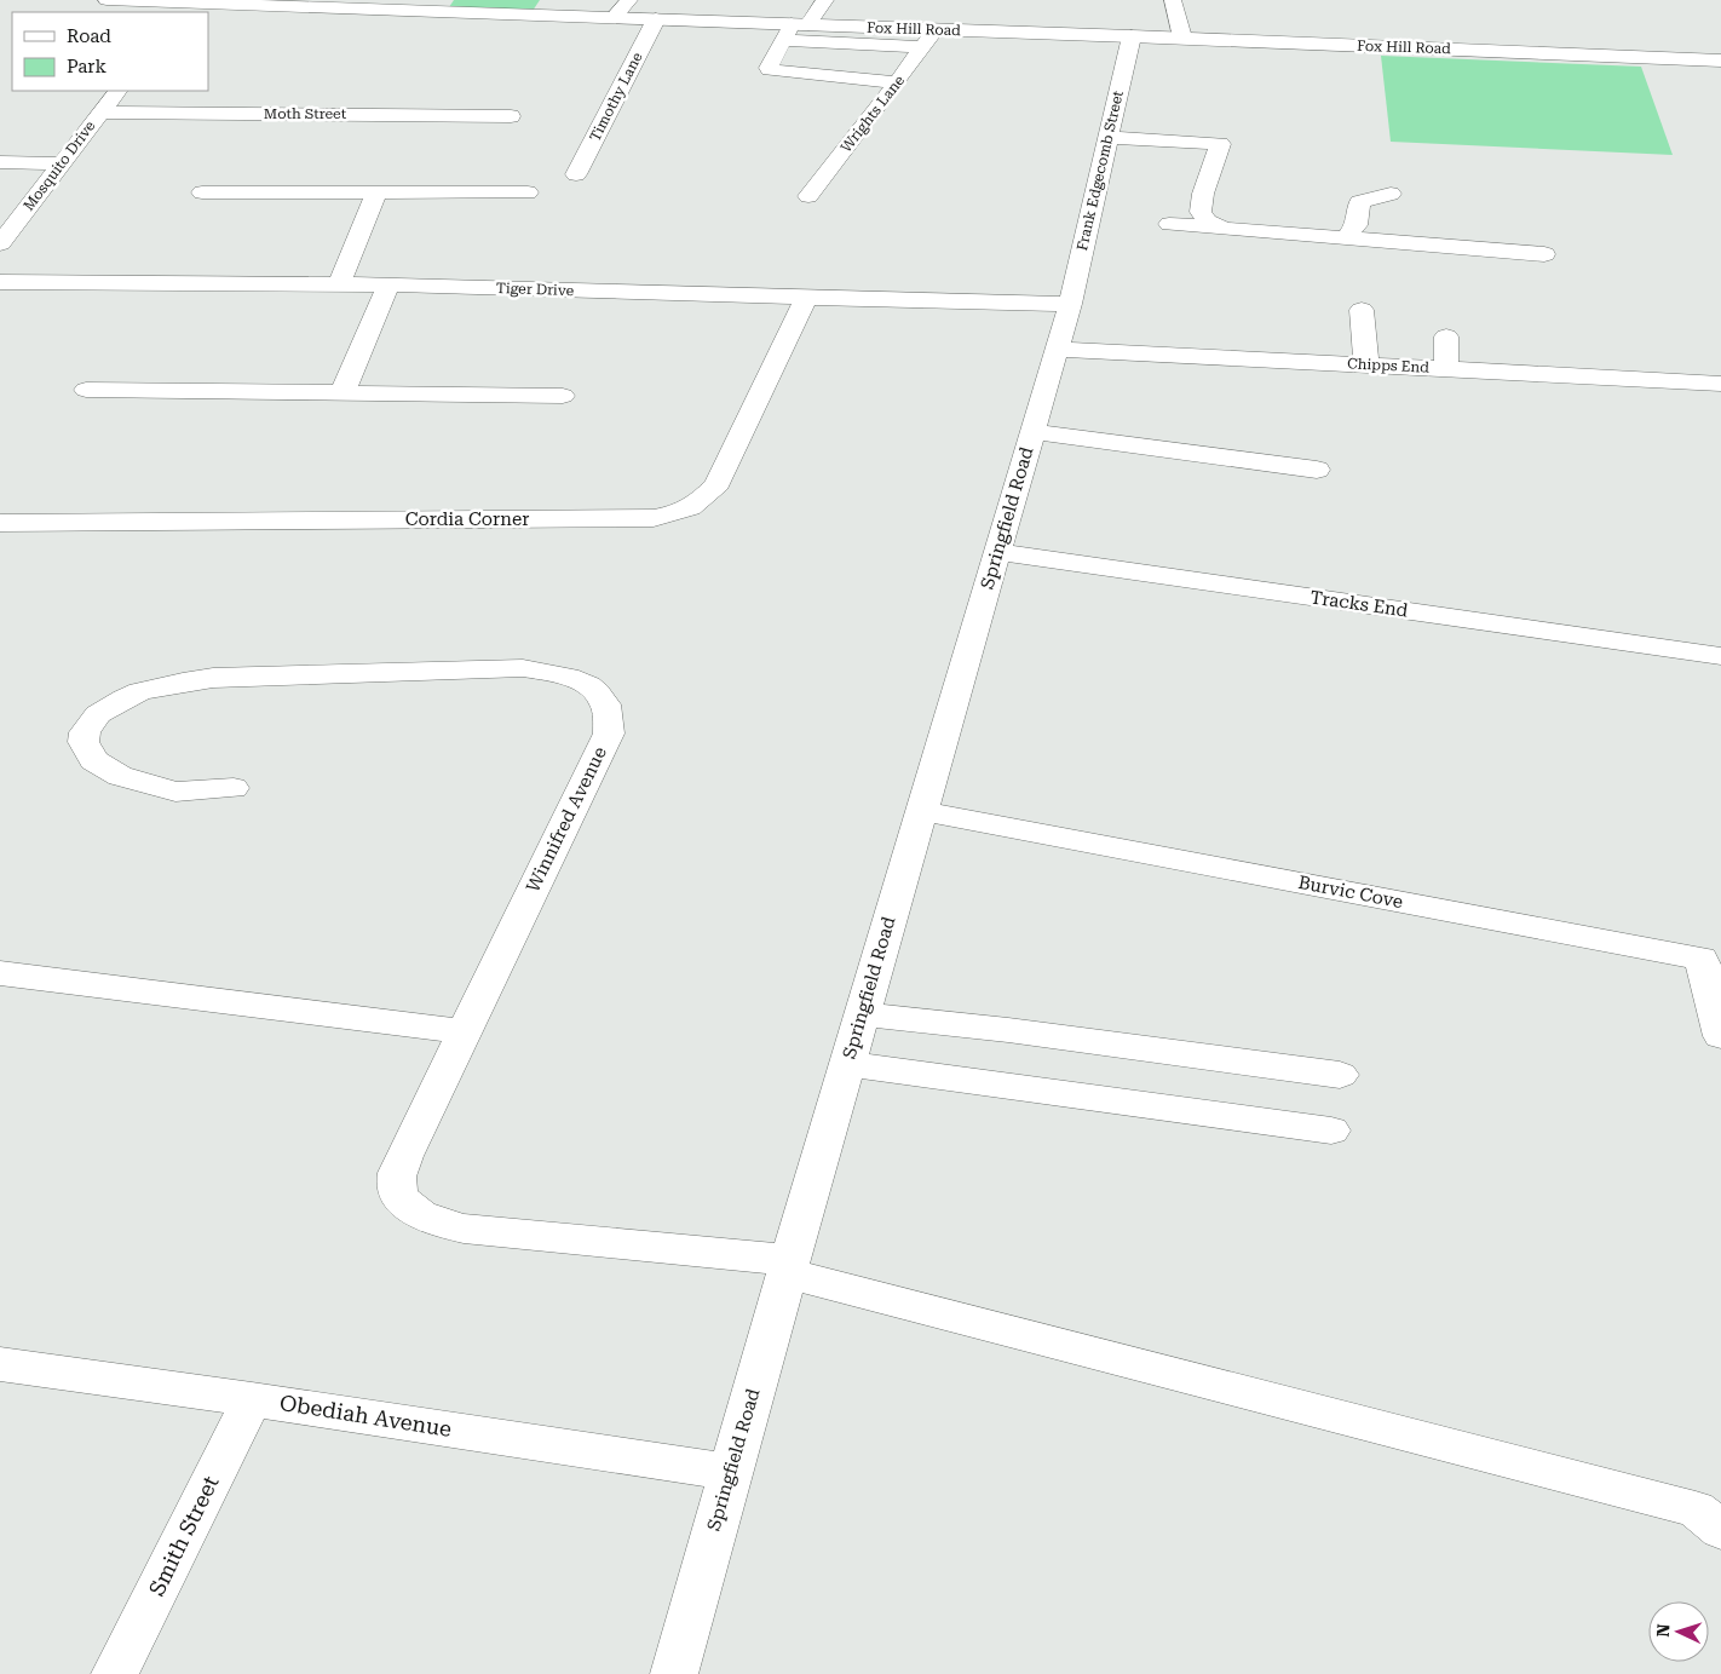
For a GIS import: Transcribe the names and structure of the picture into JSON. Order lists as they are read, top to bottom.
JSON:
{
  "streets": {
    "street": [
      "Fox Hill Road",
      "Timothy Lane",
      "Moth Street",
      "Wrights Lane",
      "Mosquito Drive",
      "Frank Edgecomb Street",
      "Tiger Drive",
      "Chipps End",
      "Springfield Road",
      "Cordia Corner",
      "Tracks End",
      "Winnifred Avenue",
      "Burvic Cove",
      "Obediah Avenue",
      "Smith Street"
    ]
  },
  "crossings": [
    ["Fox Hill Road", "Timothy Lane"],
    ["Fox Hill Road", "Wrights Lane"],
    ["Fox Hill Road", "Frank Edgecomb Street"],
    ["Moth Street", "Mosquito Drive"],
    ["Frank Edgecomb Street", "Tiger Drive"],
    ["Frank Edgecomb Street", "Springfield Road"],
    ["Tiger Drive", "Springfield Road"],
    ["Tiger Drive", "Cordia Corner"],
    ["Chipps End", "Springfield Road"],
    ["Springfield Road", "Tracks End"],
    ["Springfield Road", "Winnifred Avenue"],
    ["Springfield Road", "Burvic Cove"],
    ["Springfield Road", "Obediah Avenue"],
    ["Obediah Avenue", "Smith Street"]
  ],
  "legend": ["Road", "Park"],
  "north": "left"
}
